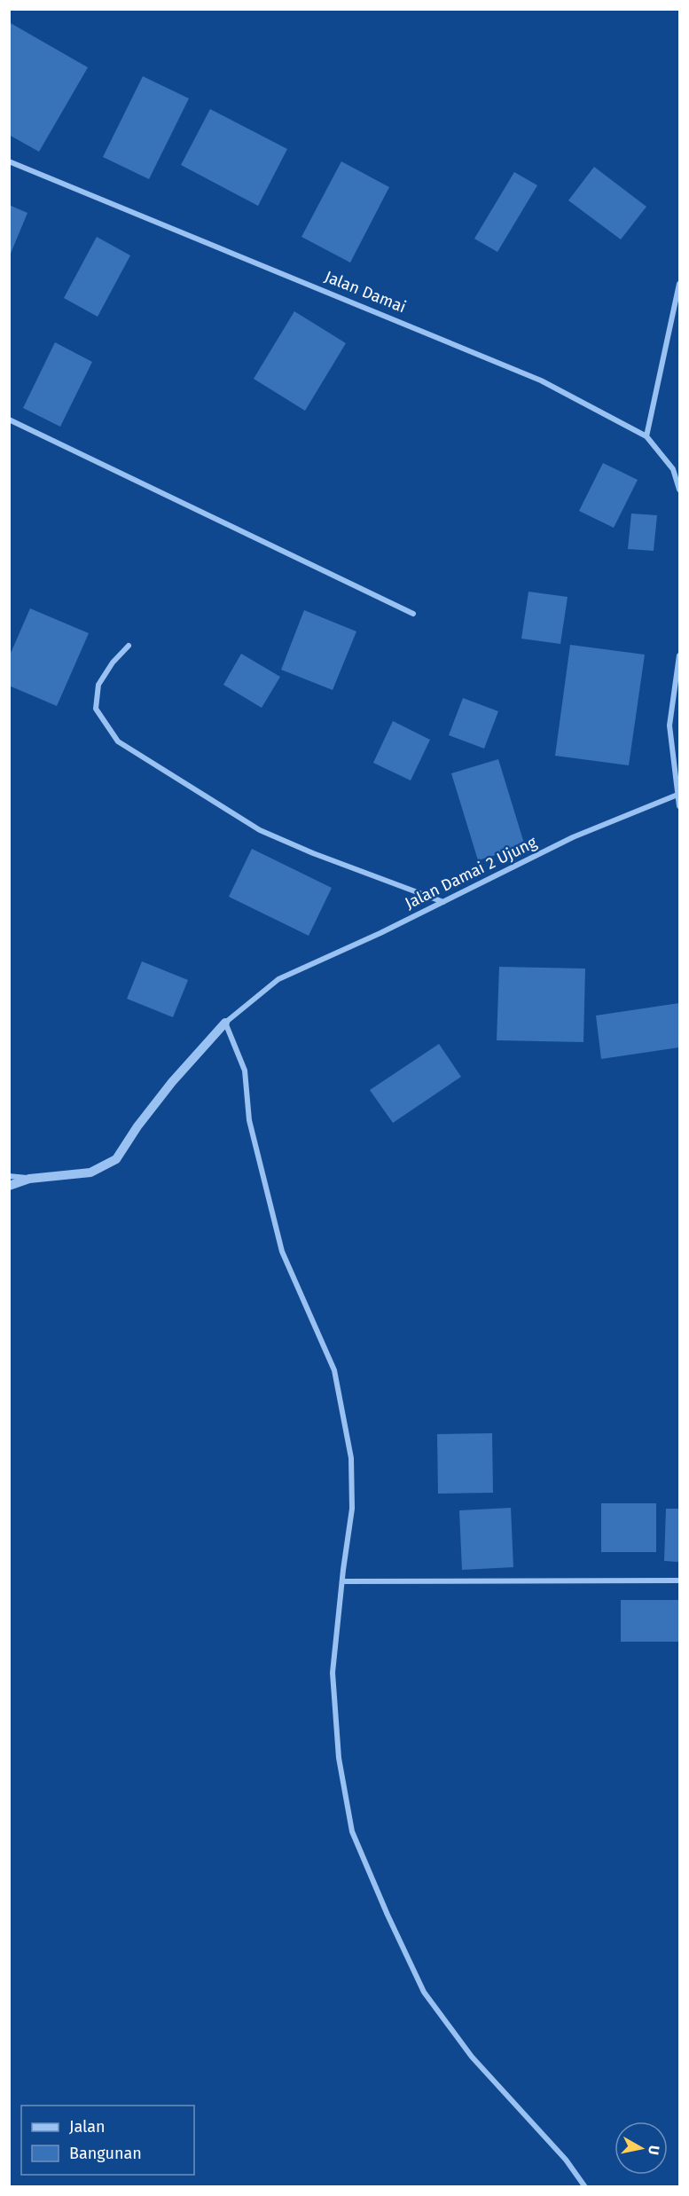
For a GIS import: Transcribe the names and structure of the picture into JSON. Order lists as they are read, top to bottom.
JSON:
{
  "streets": {
    "street": ["Jalan Damai", "Jalan Damai 2 Ujung"]
  },
  "legend": ["Jalan", "Bangunan"],
  "north": "right"
}
